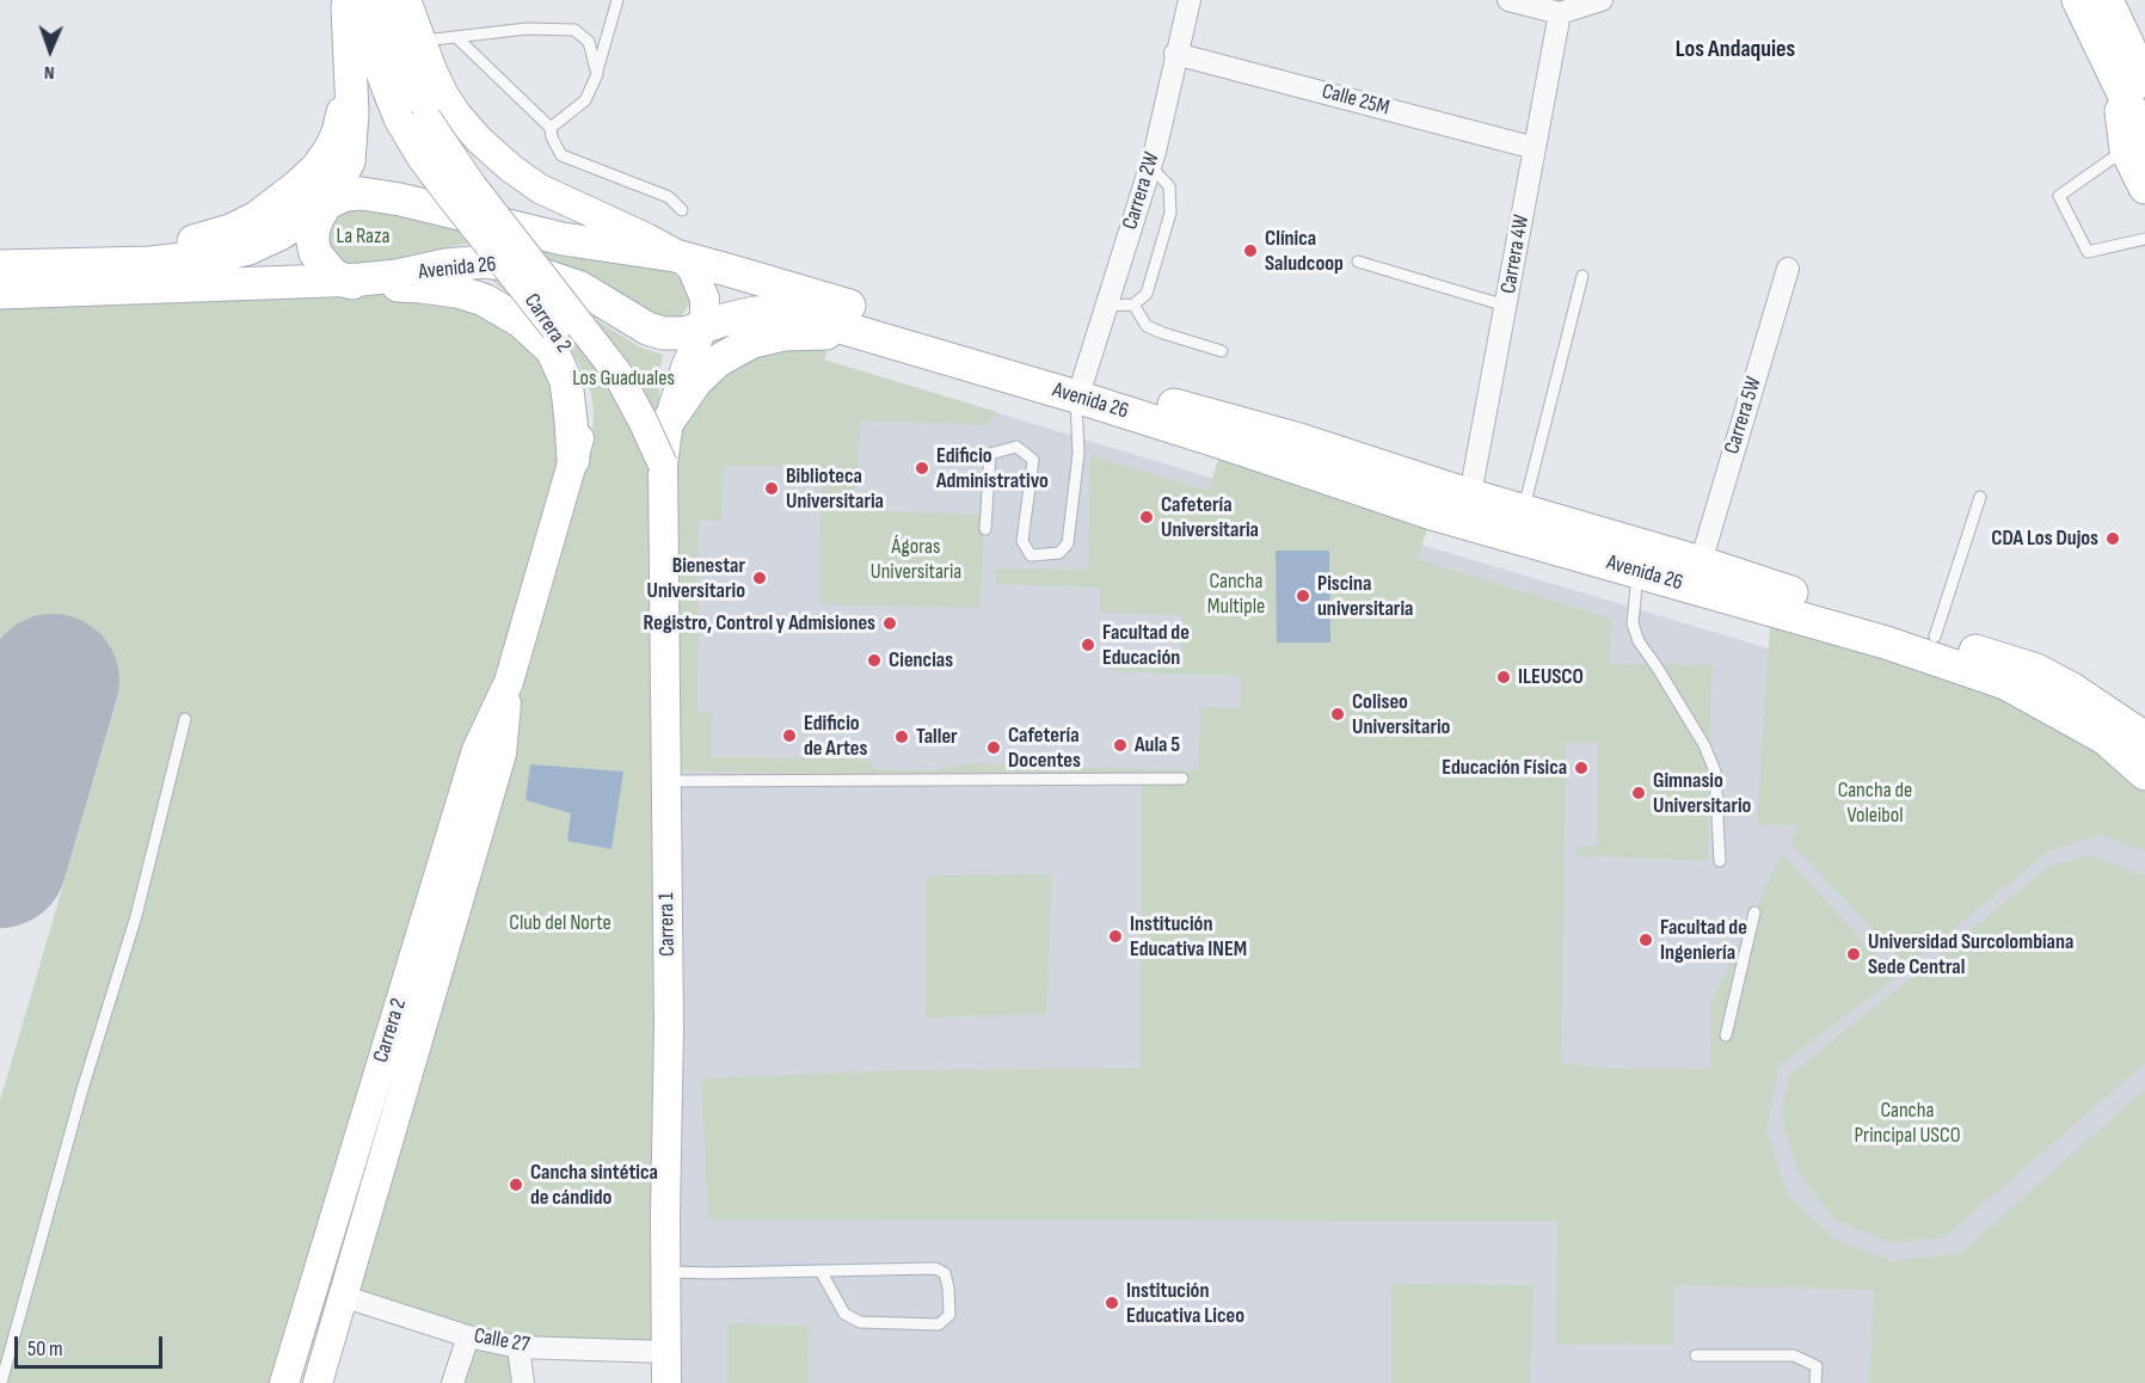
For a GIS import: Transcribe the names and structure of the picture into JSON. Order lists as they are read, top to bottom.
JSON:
{
  "streets": {
    "main road": ["Avenida 26", "Carrera 2", "Carrera 1"],
    "street": [
      "Calle 25M",
      "Carrera 2W",
      "Carrera 4W",
      "Carrera 5W",
      "Calle 27"
    ]
  },
  "crossings": [
    ["Calle 25M", "Carrera 2W"],
    ["Calle 25M", "Carrera 4W"],
    ["Carrera 2W", "Avenida 26"],
    ["Carrera 4W", "Avenida 26"],
    ["Avenida 26", "Carrera 5W"],
    ["Avenida 26", "Carrera 1"],
    ["Carrera 2", "Carrera 1"],
    ["Carrera 2", "Calle 27"],
    ["Carrera 1", "Calle 27"]
  ],
  "districts": ["Los Andaquies"],
  "parks": [
    "La Raza",
    "Los Guaduales",
    "Ágoras Universitaria",
    "Cancha Multiple",
    "Cancha de Voleibol",
    "Club del Norte",
    "Cancha Principal USCO"
  ],
  "places": [
    "Clínica Saludcoop",
    "Edificio Administrativo",
    "Biblioteca Universitaria",
    "Cafetería Universitaria",
    "CDA Los Dujos",
    "Bienestar Universitario",
    "Piscina universitaria",
    "Registro, Control y Admisiones",
    "Facultad de Educación",
    "Ciencias",
    "ILEUSCO",
    "Coliseo Universitario",
    "Edificio de Artes",
    "Taller",
    "Aula 5",
    "Cafetería Docentes",
    "Educación Física",
    "Gimnasio Universitario",
    "Institución Educativa INEM",
    "Facultad de Ingeniería",
    "Universidad Surcolombiana Sede Central",
    "Cancha sintética de cándido",
    "Institución Educativa Liceo"
  ],
  "scale_bar": "50 m",
  "north": "bottom"
}
